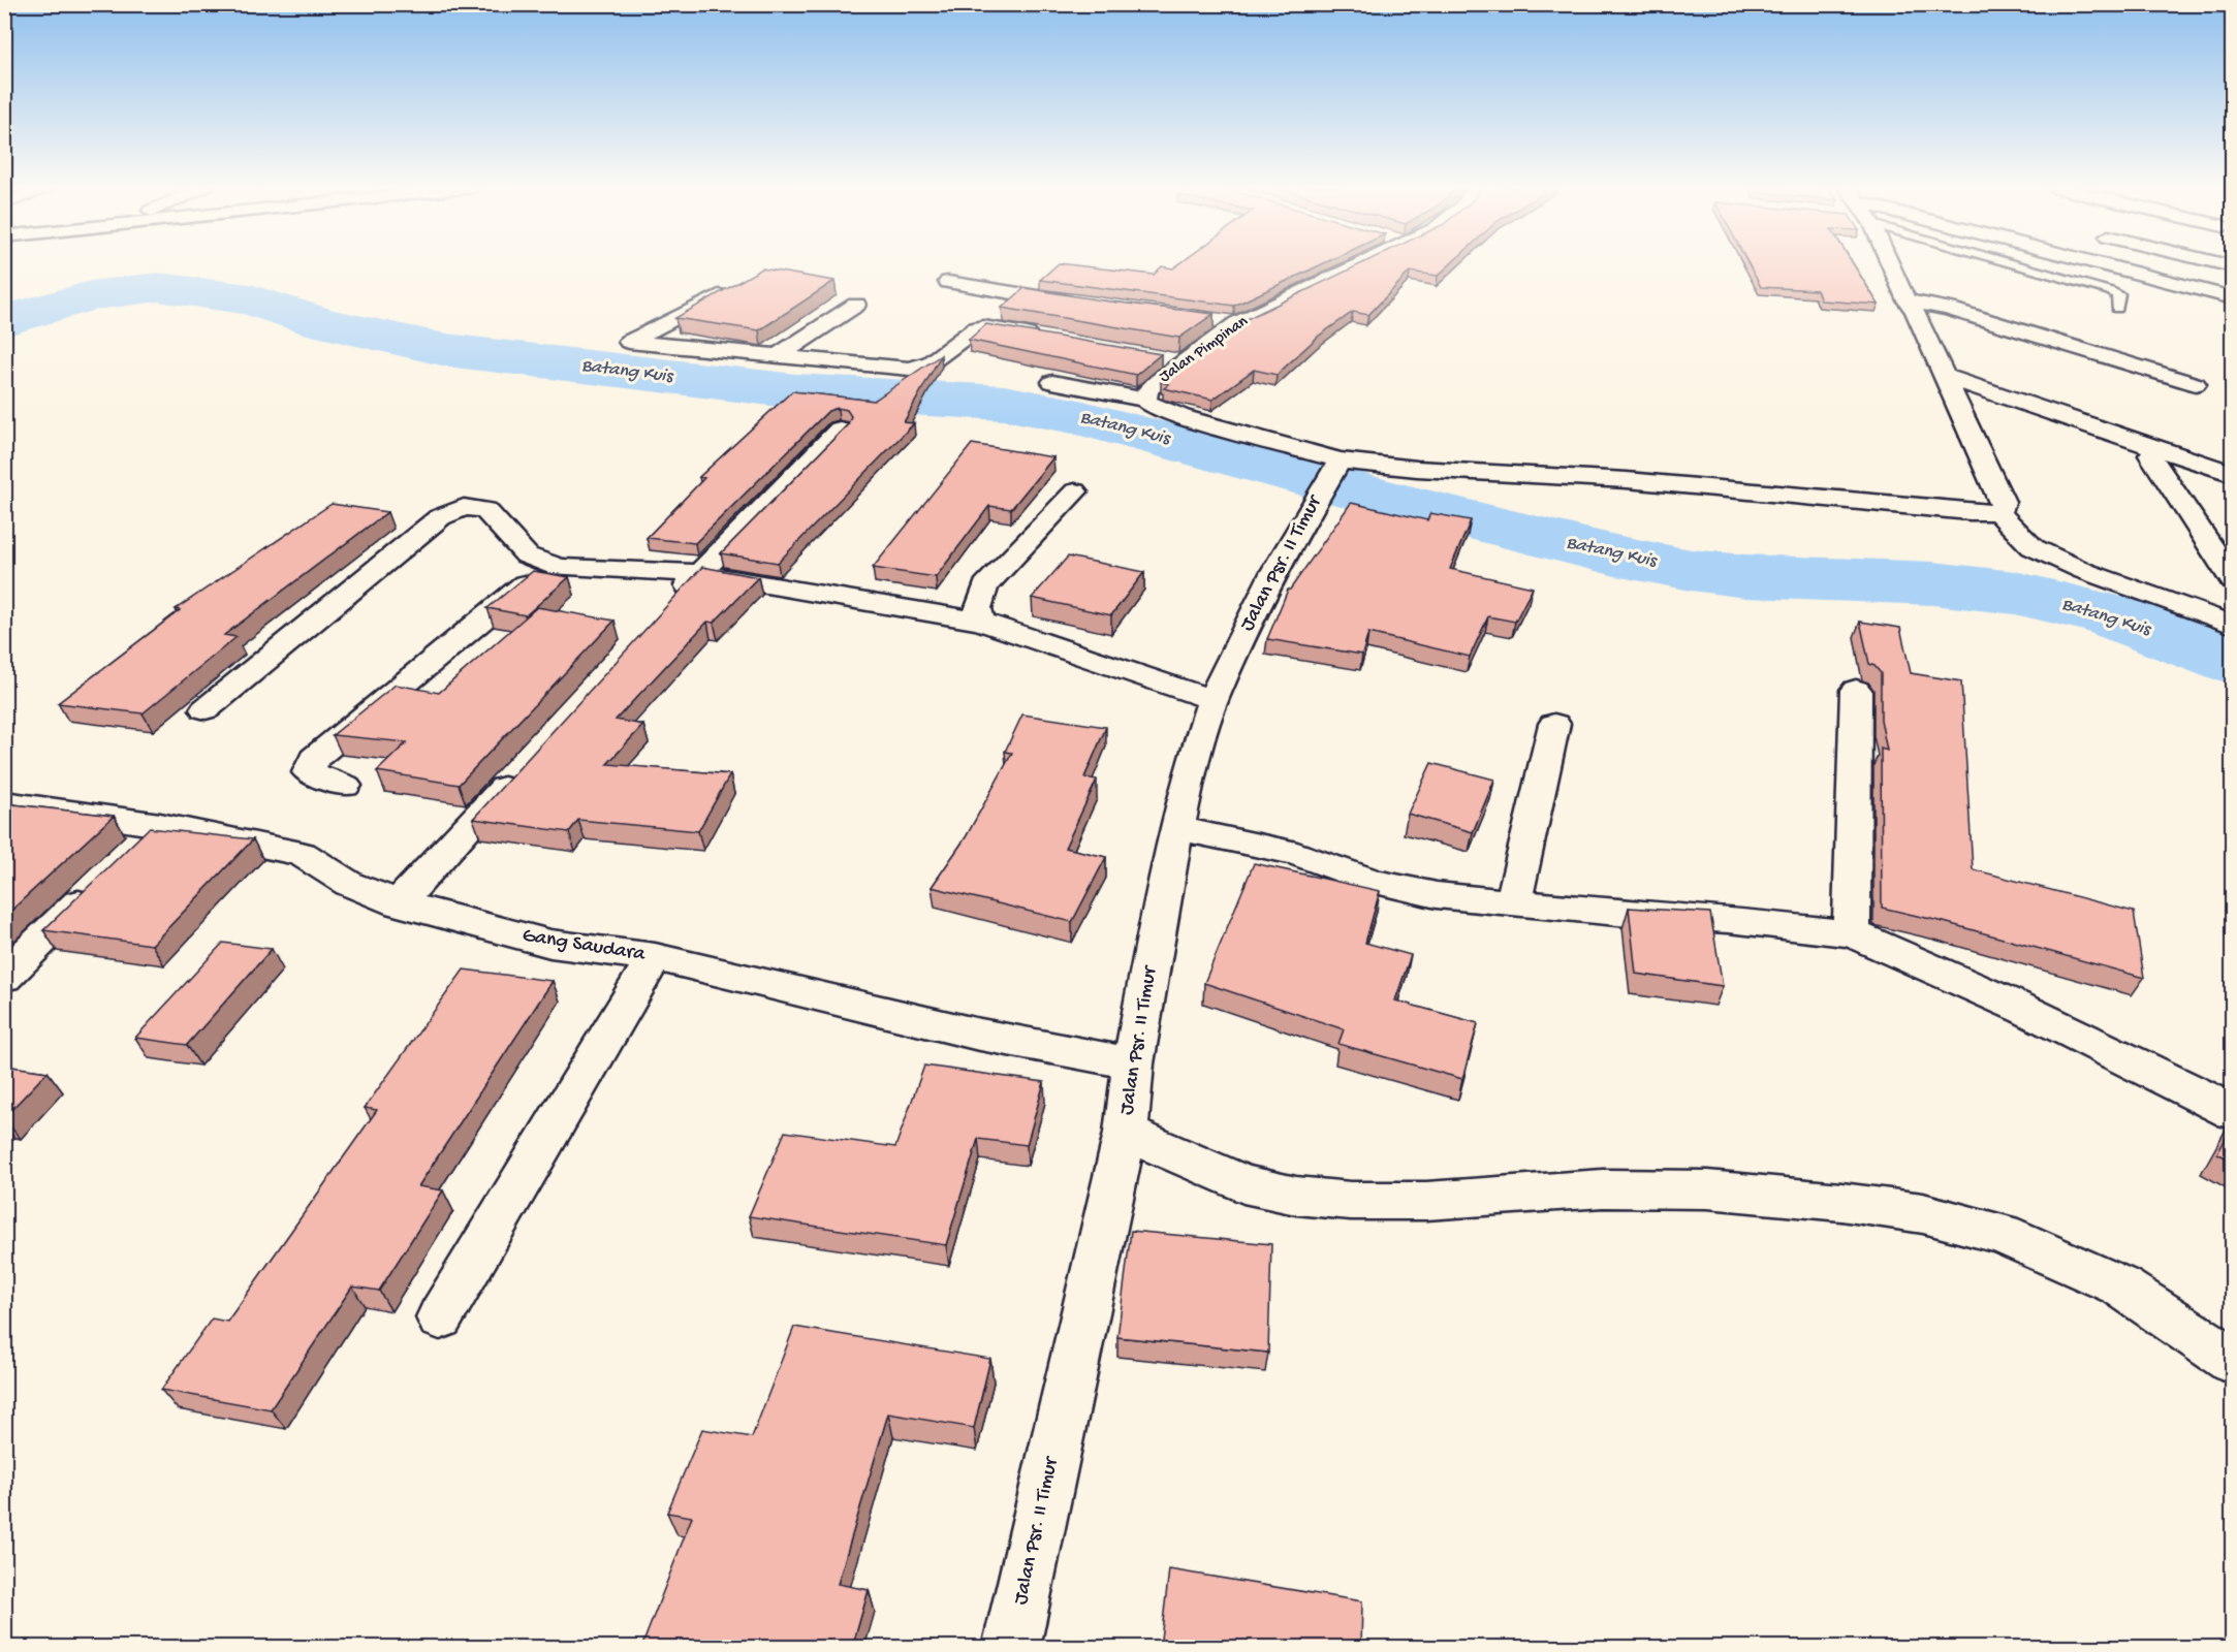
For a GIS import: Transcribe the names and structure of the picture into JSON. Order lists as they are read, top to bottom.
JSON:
{
  "streets": {
    "street": ["Jalan Pimpinan", "Jalan Psr. II Timur", "Gang Saudara"]
  },
  "crossings": [
    ["Jalan Pimpinan", "Jalan Psr. II Timur"],
    ["Jalan Psr. II Timur", "Gang Saudara"]
  ],
  "water": ["Batang Kuis"]
}
